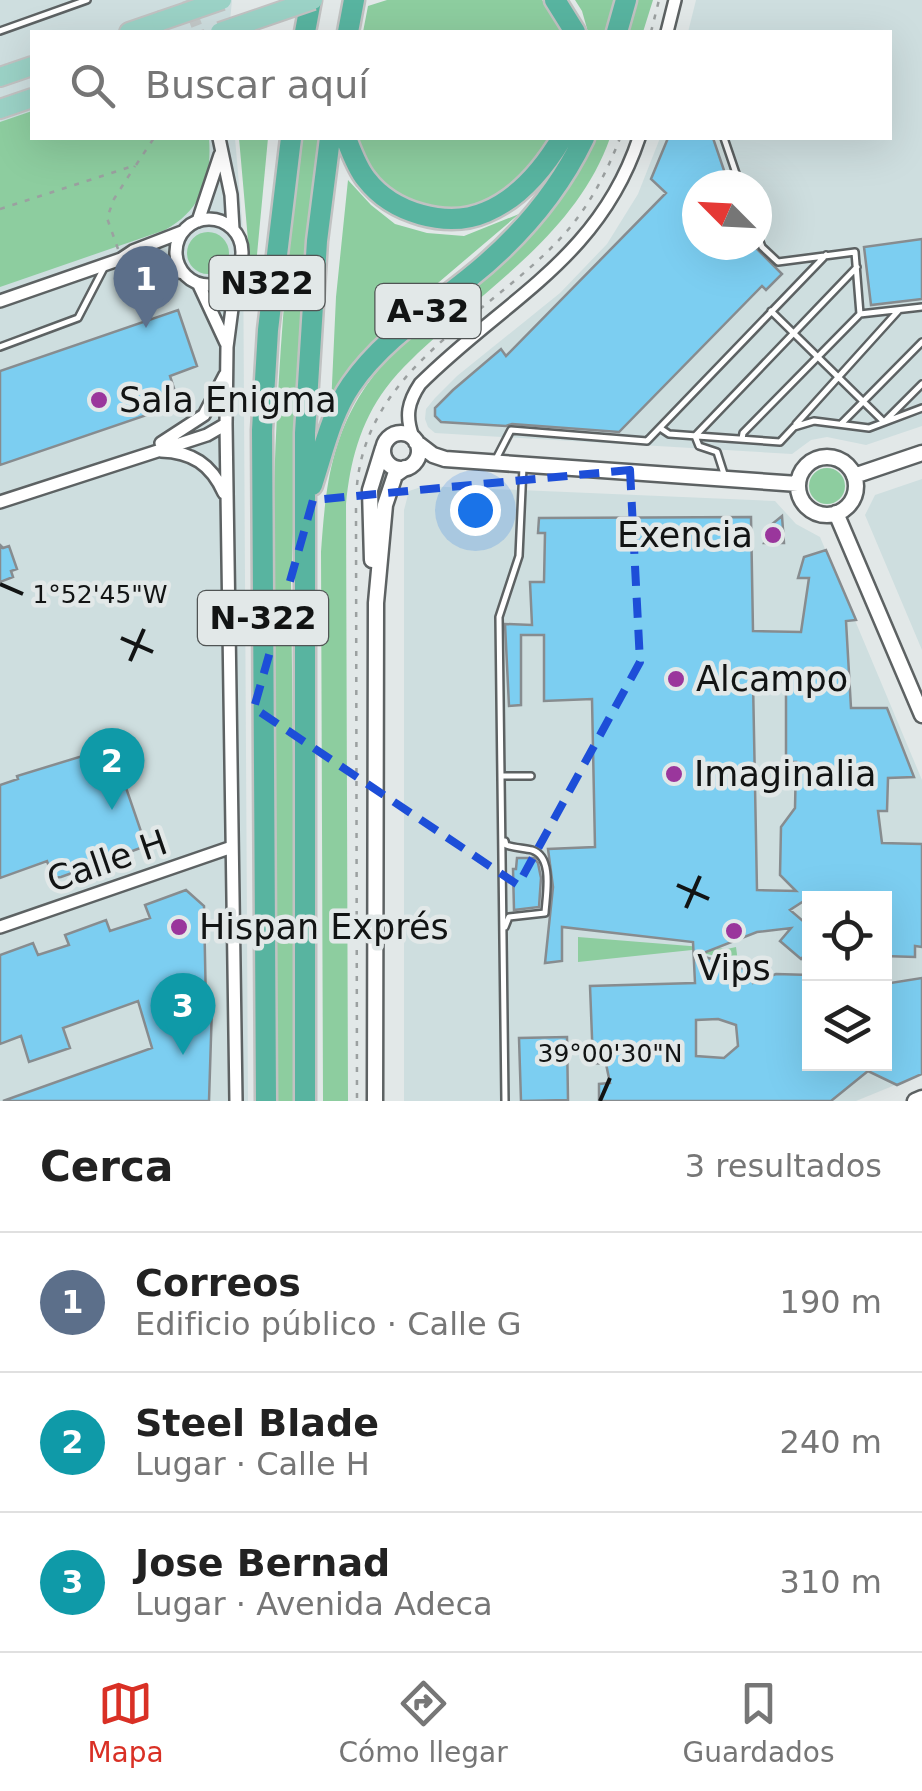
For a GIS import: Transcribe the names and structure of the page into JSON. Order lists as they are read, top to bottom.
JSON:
{
  "streets": {
    "highway": ["N322", "A-32", "N-322"],
    "street": ["Calle H"]
  },
  "crossings": [
    ["N322", "N-322"],
    ["A-32", "N-322"]
  ],
  "places": [
    "Sala Enigma",
    "Exencia",
    "Alcampo",
    "Imaginalia",
    "Hispan Exprés",
    "Vips"
  ],
  "north": "top left",
  "page": {
    "search": "Buscar aquí",
    "pins": ["1", "2", "3"],
    "heading": ["Cerca", "3 resultados"],
    "list": [
      {
        "mark": "1",
        "name": "Correos",
        "note": "Edificio público · Calle G",
        "value": "190 m"
      },
      {
        "mark": "2",
        "name": "Steel Blade",
        "note": "Lugar · Calle H",
        "value": "240 m"
      },
      {
        "mark": "3",
        "name": "Jose Bernad",
        "note": "Lugar · Avenida Adeca",
        "value": "310 m"
      }
    ],
    "nav": ["Mapa", "Cómo llegar", "Guardados"]
  },
  "coordinates": ["1°52'45\"W", "39°00'30\"N"]
}
